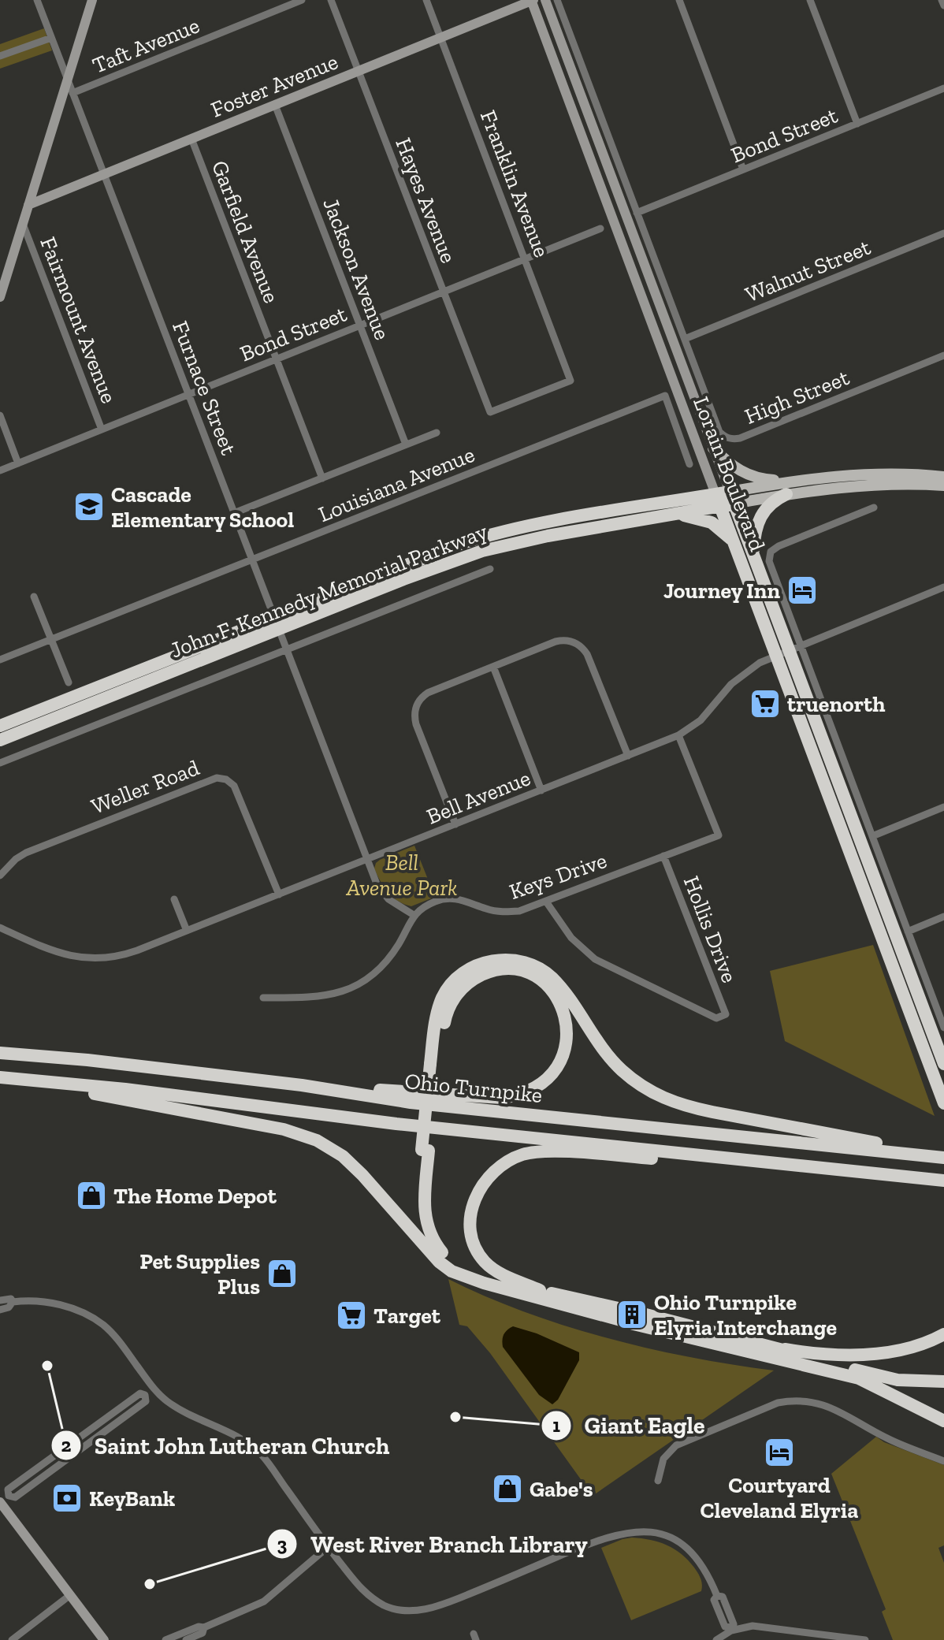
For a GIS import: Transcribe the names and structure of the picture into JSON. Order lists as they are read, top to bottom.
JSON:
{
  "streets": {
    "highway": ["Lorain Boulevard", "John F. Kennedy Memorial Parkway", "Ohio Turnpike"],
    "main road": ["Foster Avenue"],
    "street": [
      "Taft Avenue",
      "Bond Street",
      "Franklin Avenue",
      "Hayes Avenue",
      "Garfield Avenue",
      "Jackson Avenue",
      "Walnut Street",
      "Fairmount Avenue",
      "Furnace Street",
      "High Street",
      "Louisiana Avenue",
      "Weller Road",
      "Bell Avenue",
      "Keys Drive",
      "Hollis Drive"
    ]
  },
  "crossings": [
    ["Taft Avenue", "Furnace Street"],
    ["Foster Avenue", "Franklin Avenue"],
    ["Foster Avenue", "Hayes Avenue"],
    ["Foster Avenue", "Garfield Avenue"],
    ["Foster Avenue", "Jackson Avenue"],
    ["Foster Avenue", "Furnace Street"],
    ["Foster Avenue", "Lorain Boulevard"],
    ["Bond Street", "Franklin Avenue"],
    ["Bond Street", "Hayes Avenue"],
    ["Bond Street", "Garfield Avenue"],
    ["Bond Street", "Jackson Avenue"],
    ["Bond Street", "Fairmount Avenue"],
    ["Bond Street", "Furnace Street"],
    ["Franklin Avenue", "Hayes Avenue"],
    ["Walnut Street", "High Street"],
    ["Furnace Street", "Louisiana Avenue"],
    ["Furnace Street", "John F. Kennedy Memorial Parkway"],
    ["Furnace Street", "Bell Avenue"],
    ["Furnace Street", "Keys Drive"],
    ["Lorain Boulevard", "John F. Kennedy Memorial Parkway"],
    ["Lorain Boulevard", "Bell Avenue"],
    ["Weller Road", "Bell Avenue"],
    ["Bell Avenue", "Keys Drive"],
    ["Keys Drive", "Hollis Drive"]
  ],
  "parks": ["Bell Avenue Park"],
  "places": {
    "school or university": ["Cascade Elementary School"],
    "hotel": ["Journey Inn", "Courtyard Cleveland Elyria"],
    "supermarket": ["truenorth", "Target"],
    "shop": ["The Home Depot", "Pet Supplies Plus", "Gabe's"],
    "building": ["Ohio Turnpike Elyria Interchange"],
    "other": ["Saint John Lutheran Church", "Giant Eagle", "West River Branch Library"],
    "bank": ["KeyBank"]
  }
}
